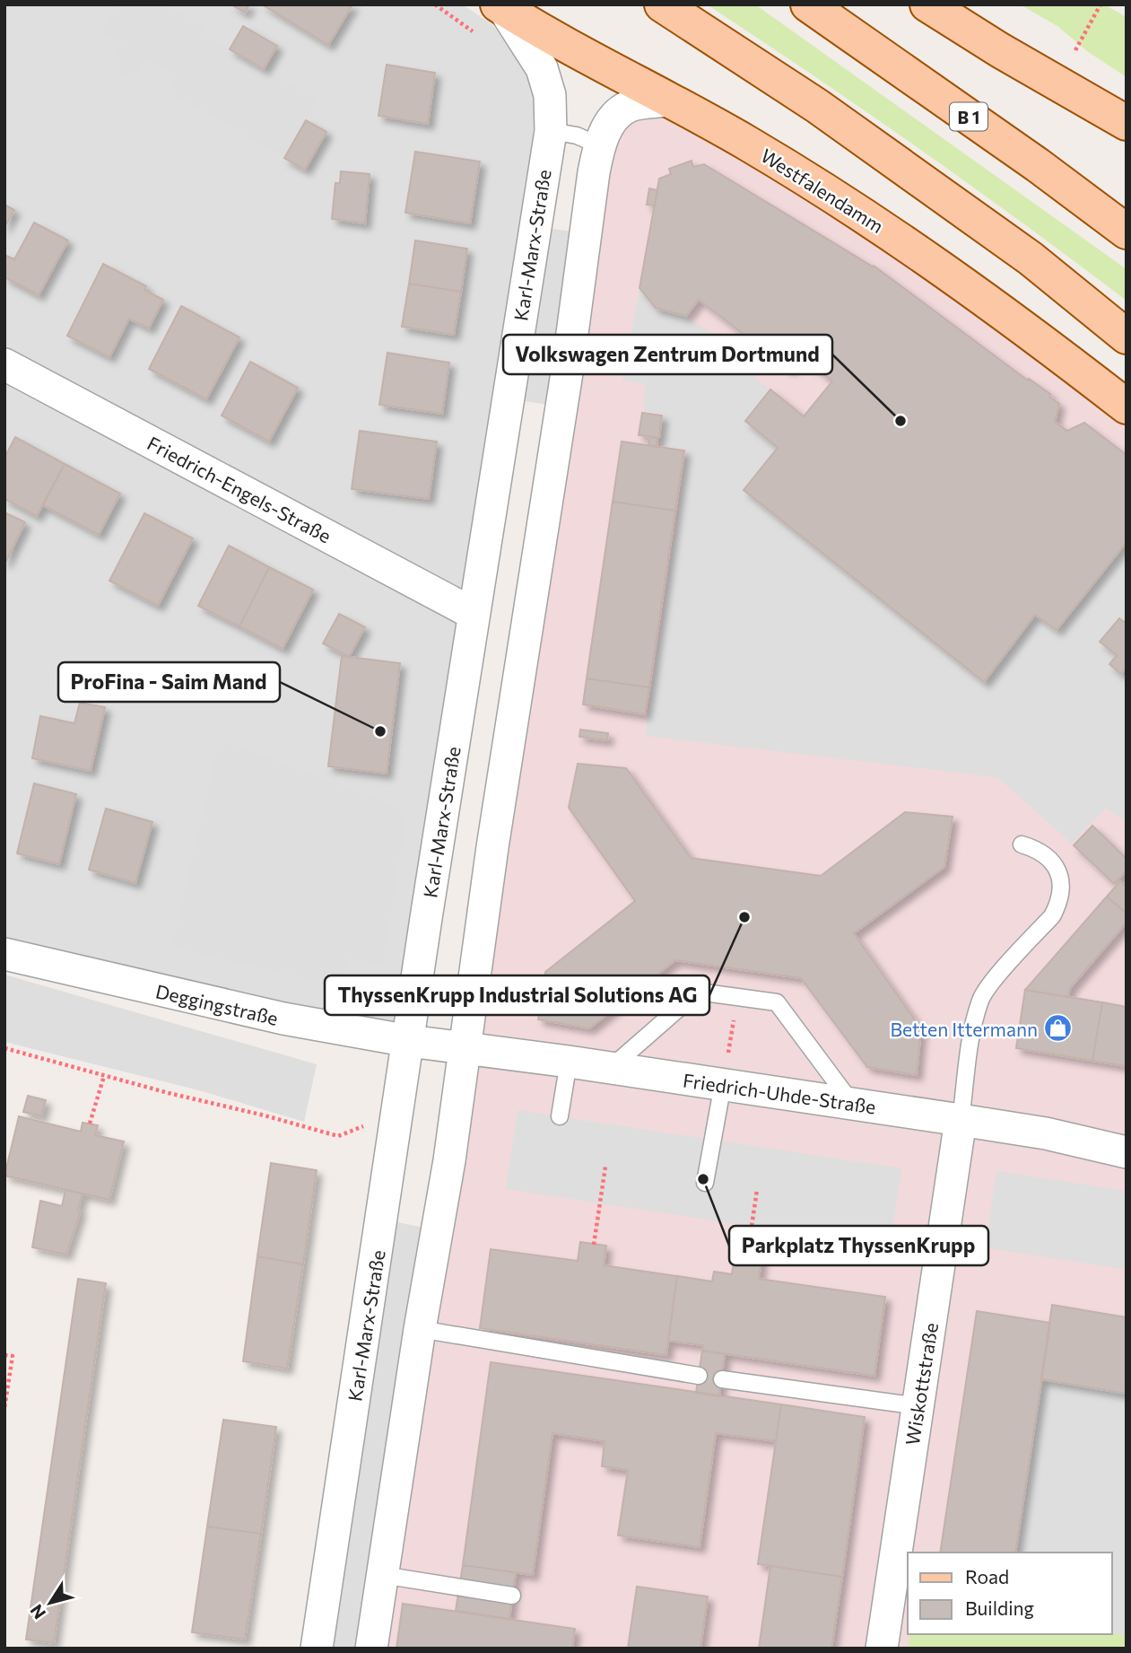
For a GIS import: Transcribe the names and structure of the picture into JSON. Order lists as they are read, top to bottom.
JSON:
{
  "streets": {
    "main road": ["B 1", "Westfalendamm"],
    "street": [
      "Karl-Marx-Straße",
      "Friedrich-Engels-Straße",
      "Deggingstraße",
      "Friedrich-Uhde-Straße",
      "Wiskottstraße"
    ]
  },
  "crossings": [
    ["Westfalendamm", "Karl-Marx-Straße"],
    ["Karl-Marx-Straße", "Friedrich-Engels-Straße"],
    ["Karl-Marx-Straße", "Deggingstraße"],
    ["Karl-Marx-Straße", "Friedrich-Uhde-Straße"],
    ["Deggingstraße", "Friedrich-Uhde-Straße"],
    ["Friedrich-Uhde-Straße", "Wiskottstraße"]
  ],
  "places": {
    "other": [
      "Volkswagen Zentrum Dortmund",
      "ProFina - Saim Mand",
      "ThyssenKrupp Industrial Solutions AG",
      "Parkplatz ThyssenKrupp"
    ],
    "shop": ["Betten Ittermann"]
  },
  "legend": ["Road", "Building"],
  "north": "bottom left"
}
